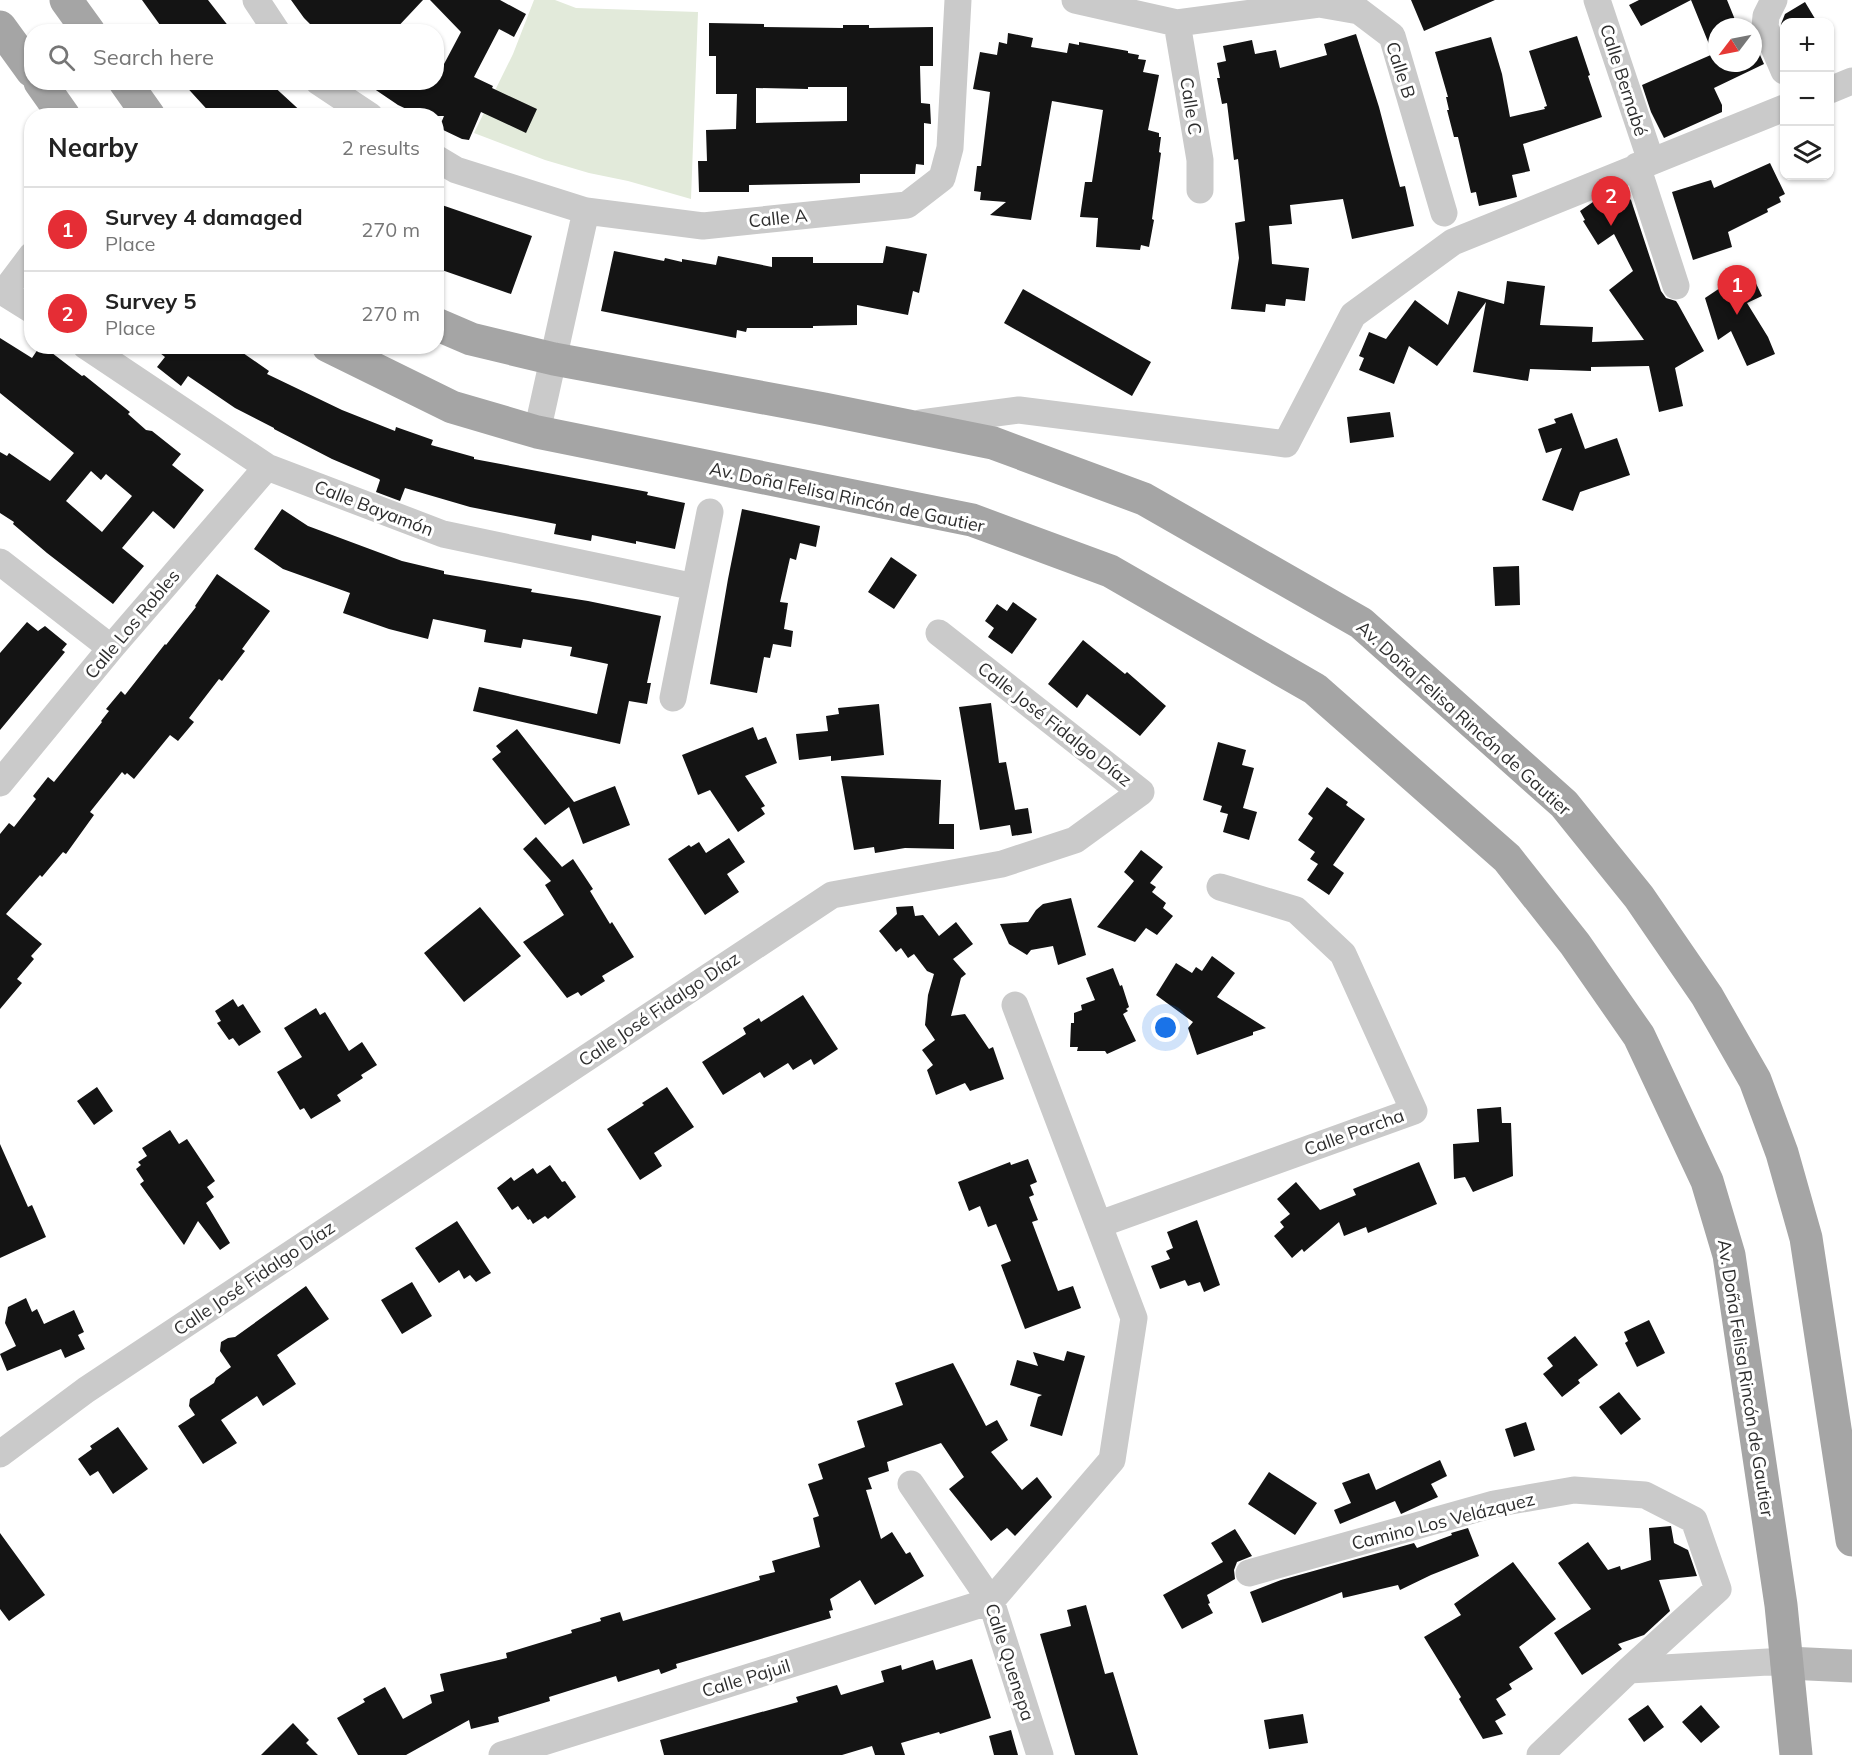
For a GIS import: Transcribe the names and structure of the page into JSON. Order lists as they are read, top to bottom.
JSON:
{
  "streets": {
    "main road": ["Av. Doña Felisa Rincón de Gautier"],
    "street": [
      "Calle B",
      "Calle Bernabé",
      "Calle C",
      "Calle A",
      "Calle Bayamón",
      "Calle Los Robles",
      "Calle José Fidalgo Díaz",
      "Calle Parcha",
      "Camino Los Velázquez",
      "Calle Quenepa",
      "Calle Pajuil"
    ]
  },
  "crossings": [
    ["Calle B", "Calle C"],
    ["Calle Bayamón", "Calle Los Robles"],
    ["Calle Quenepa", "Calle Pajuil"]
  ],
  "north": "bottom left",
  "page": {
    "map_buttons": ["+", "−"],
    "search": "Search here",
    "heading": ["Nearby", "2 results"],
    "pins": ["2", "1"],
    "list": [
      {
        "mark": "1",
        "name": "Survey 4 damaged",
        "note": "Place",
        "value": "270 m"
      },
      {
        "mark": "2",
        "name": "Survey 5",
        "note": "Place",
        "value": "270 m"
      }
    ]
  }
}
